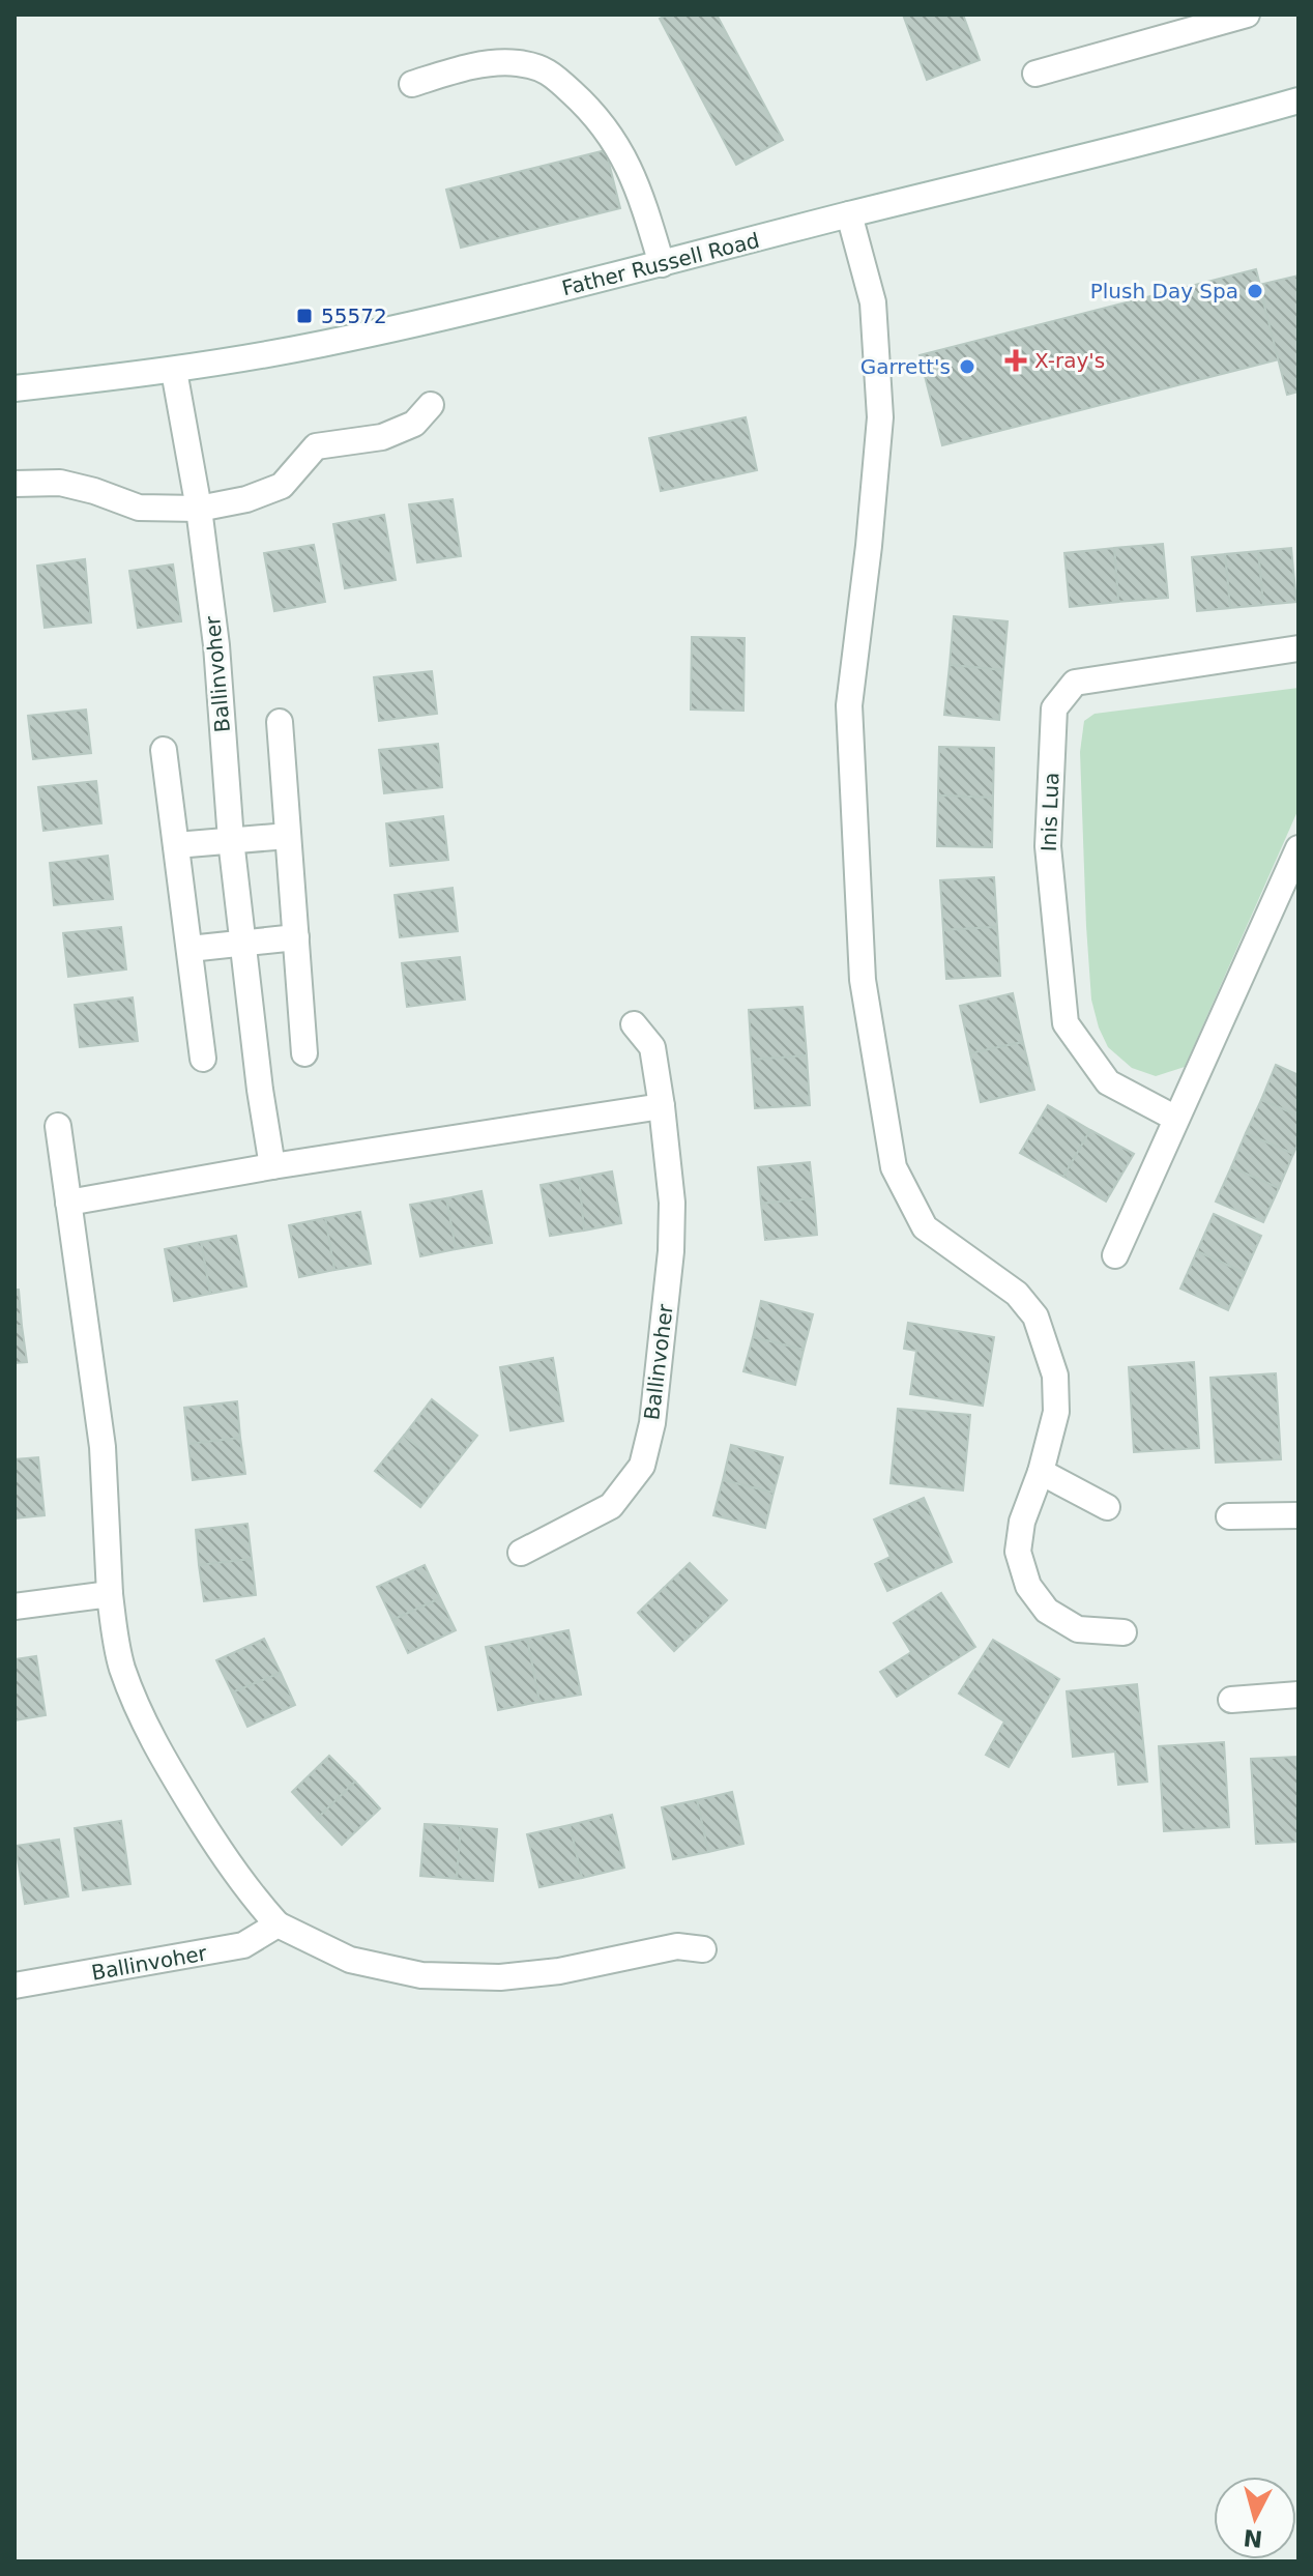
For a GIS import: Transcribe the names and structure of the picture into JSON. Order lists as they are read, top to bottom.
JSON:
{
  "streets": {
    "street": ["Father Russell Road", "Ballinvoher", "Inis Lua"]
  },
  "crossings": [
    ["Father Russell Road", "Ballinvoher"]
  ],
  "places": {
    "other": ["Plush Day Spa", "Garrett's"],
    "transit": ["55572"],
    "health": ["X-ray's"]
  },
  "north": "bottom"
}
